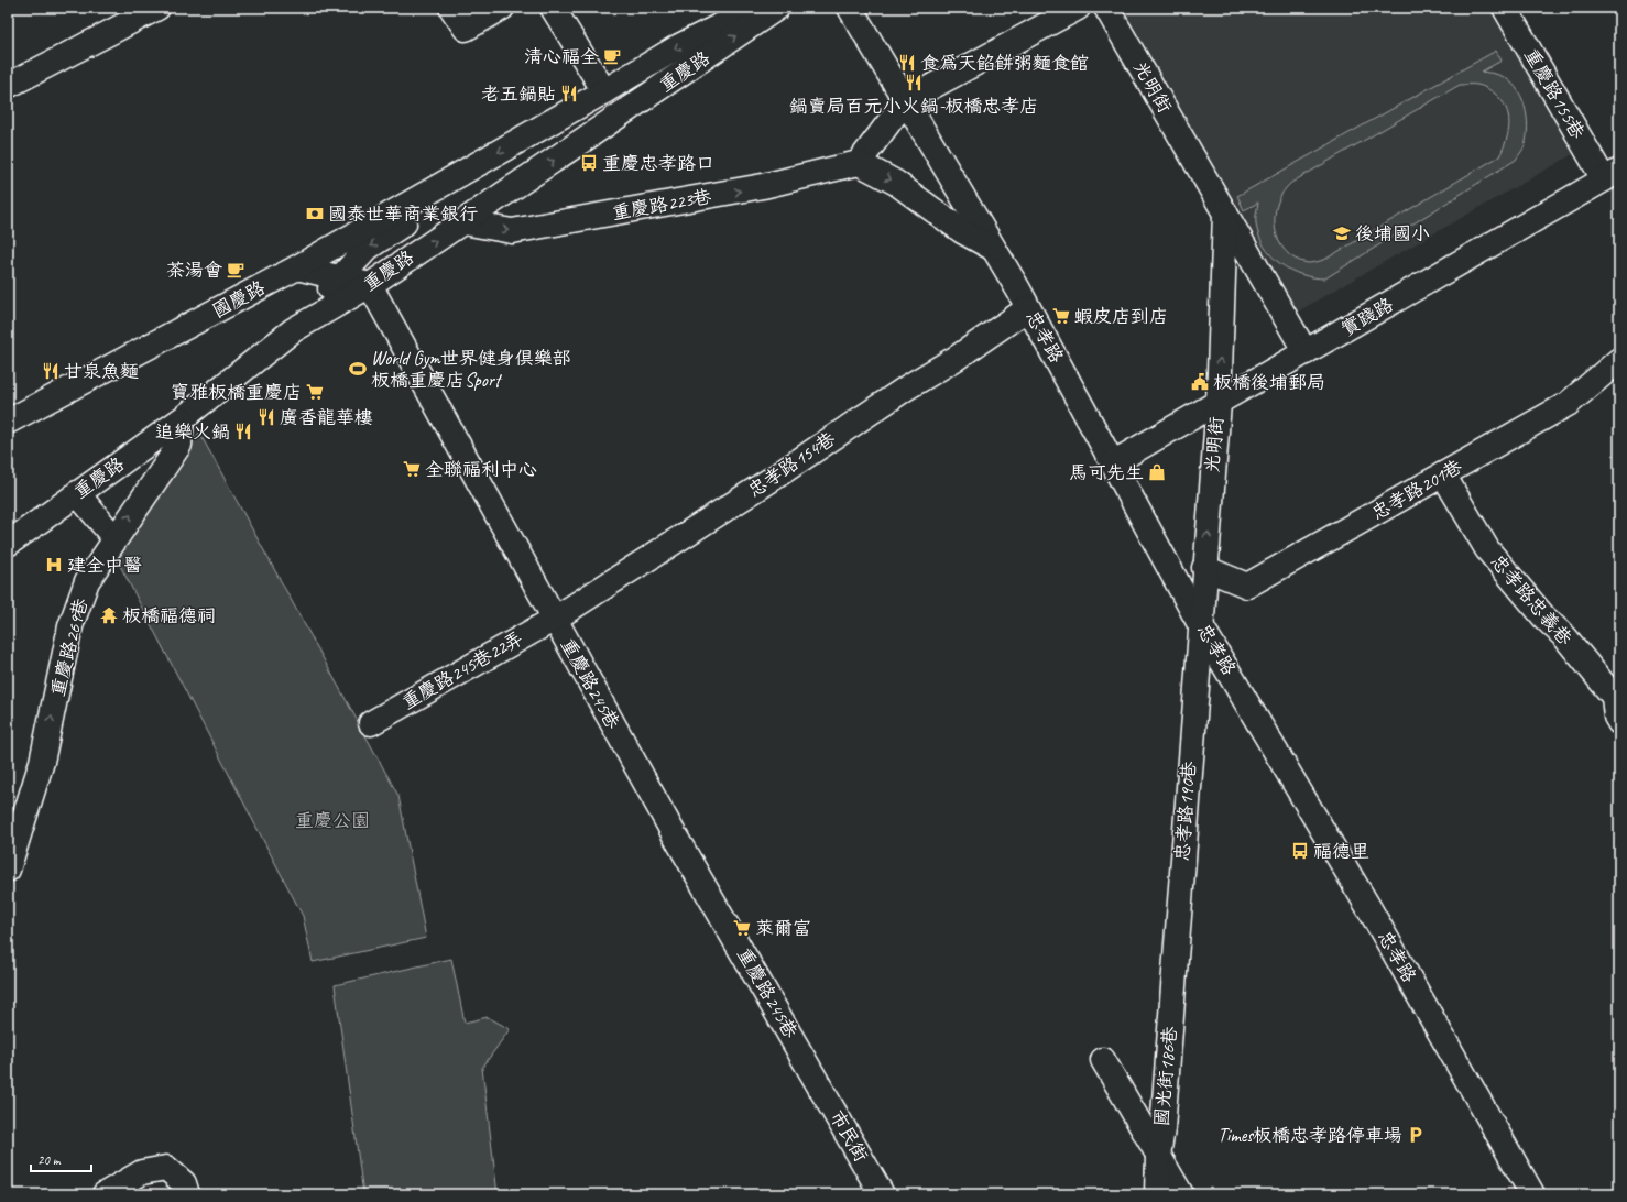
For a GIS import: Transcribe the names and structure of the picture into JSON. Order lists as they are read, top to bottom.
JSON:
{
  "streets": {
    "street": [
      "重慶路",
      "光明街",
      "重慶路155巷",
      "重慶路223巷",
      "國慶路",
      "實踐路",
      "忠孝路",
      "忠孝路154巷",
      "忠孝路201巷",
      "忠孝路忠義巷",
      "重慶路269巷",
      "重慶路245巷22弄",
      "重慶路245巷",
      "忠孝路190巷",
      "國光街186巷",
      "市民街"
    ]
  },
  "crossings": [
    ["重慶路", "重慶路223巷"],
    ["重慶路", "國慶路"],
    ["重慶路", "重慶路269巷"],
    ["重慶路", "重慶路245巷"],
    ["光明街", "實踐路"],
    ["光明街", "忠孝路"],
    ["光明街", "忠孝路201巷"],
    ["光明街", "忠孝路190巷"],
    ["重慶路155巷", "實踐路"],
    ["實踐路", "忠孝路"],
    ["忠孝路", "忠孝路154巷"],
    ["忠孝路", "忠孝路190巷"],
    ["忠孝路154巷", "重慶路245巷22弄"],
    ["忠孝路154巷", "重慶路245巷"],
    ["忠孝路201巷", "忠孝路忠義巷"],
    ["重慶路245巷22弄", "重慶路245巷"],
    ["重慶路245巷", "市民街"],
    ["忠孝路190巷", "國光街186巷"]
  ],
  "one_way": ["光明街", "重慶路223巷", "重慶路269巷"],
  "parks": ["重慶公園"],
  "places": {
    "cafe": ["清心福全", "茶湯會"],
    "restaurant": [
      "食為天餡餅粥麵食館",
      "鍋賣局百元小火鍋-板橋忠孝店",
      "老五鍋貼",
      "甘泉魚麵",
      "廣香龍華樓",
      "追樂火鍋"
    ],
    "bus stop": ["重慶忠孝路口", "福德里"],
    "bank": ["國泰世華商業銀行"],
    "school or university": ["後埔國小"],
    "supermarket": [
      "蝦皮店到店",
      "寶雅板橋重慶店",
      "全聯福利中心",
      "萊爾富"
    ],
    "sports": ["World Gym世界健身俱樂部 板橋重慶店Sport"],
    "public building": ["板橋後埔郵局"],
    "shop": ["馬可先生"],
    "hospital": ["建全中醫"],
    "temple": ["板橋福德祠"],
    "parking": ["Times板橋忠孝路停車場"]
  },
  "scale_bar": "20 m"
}
